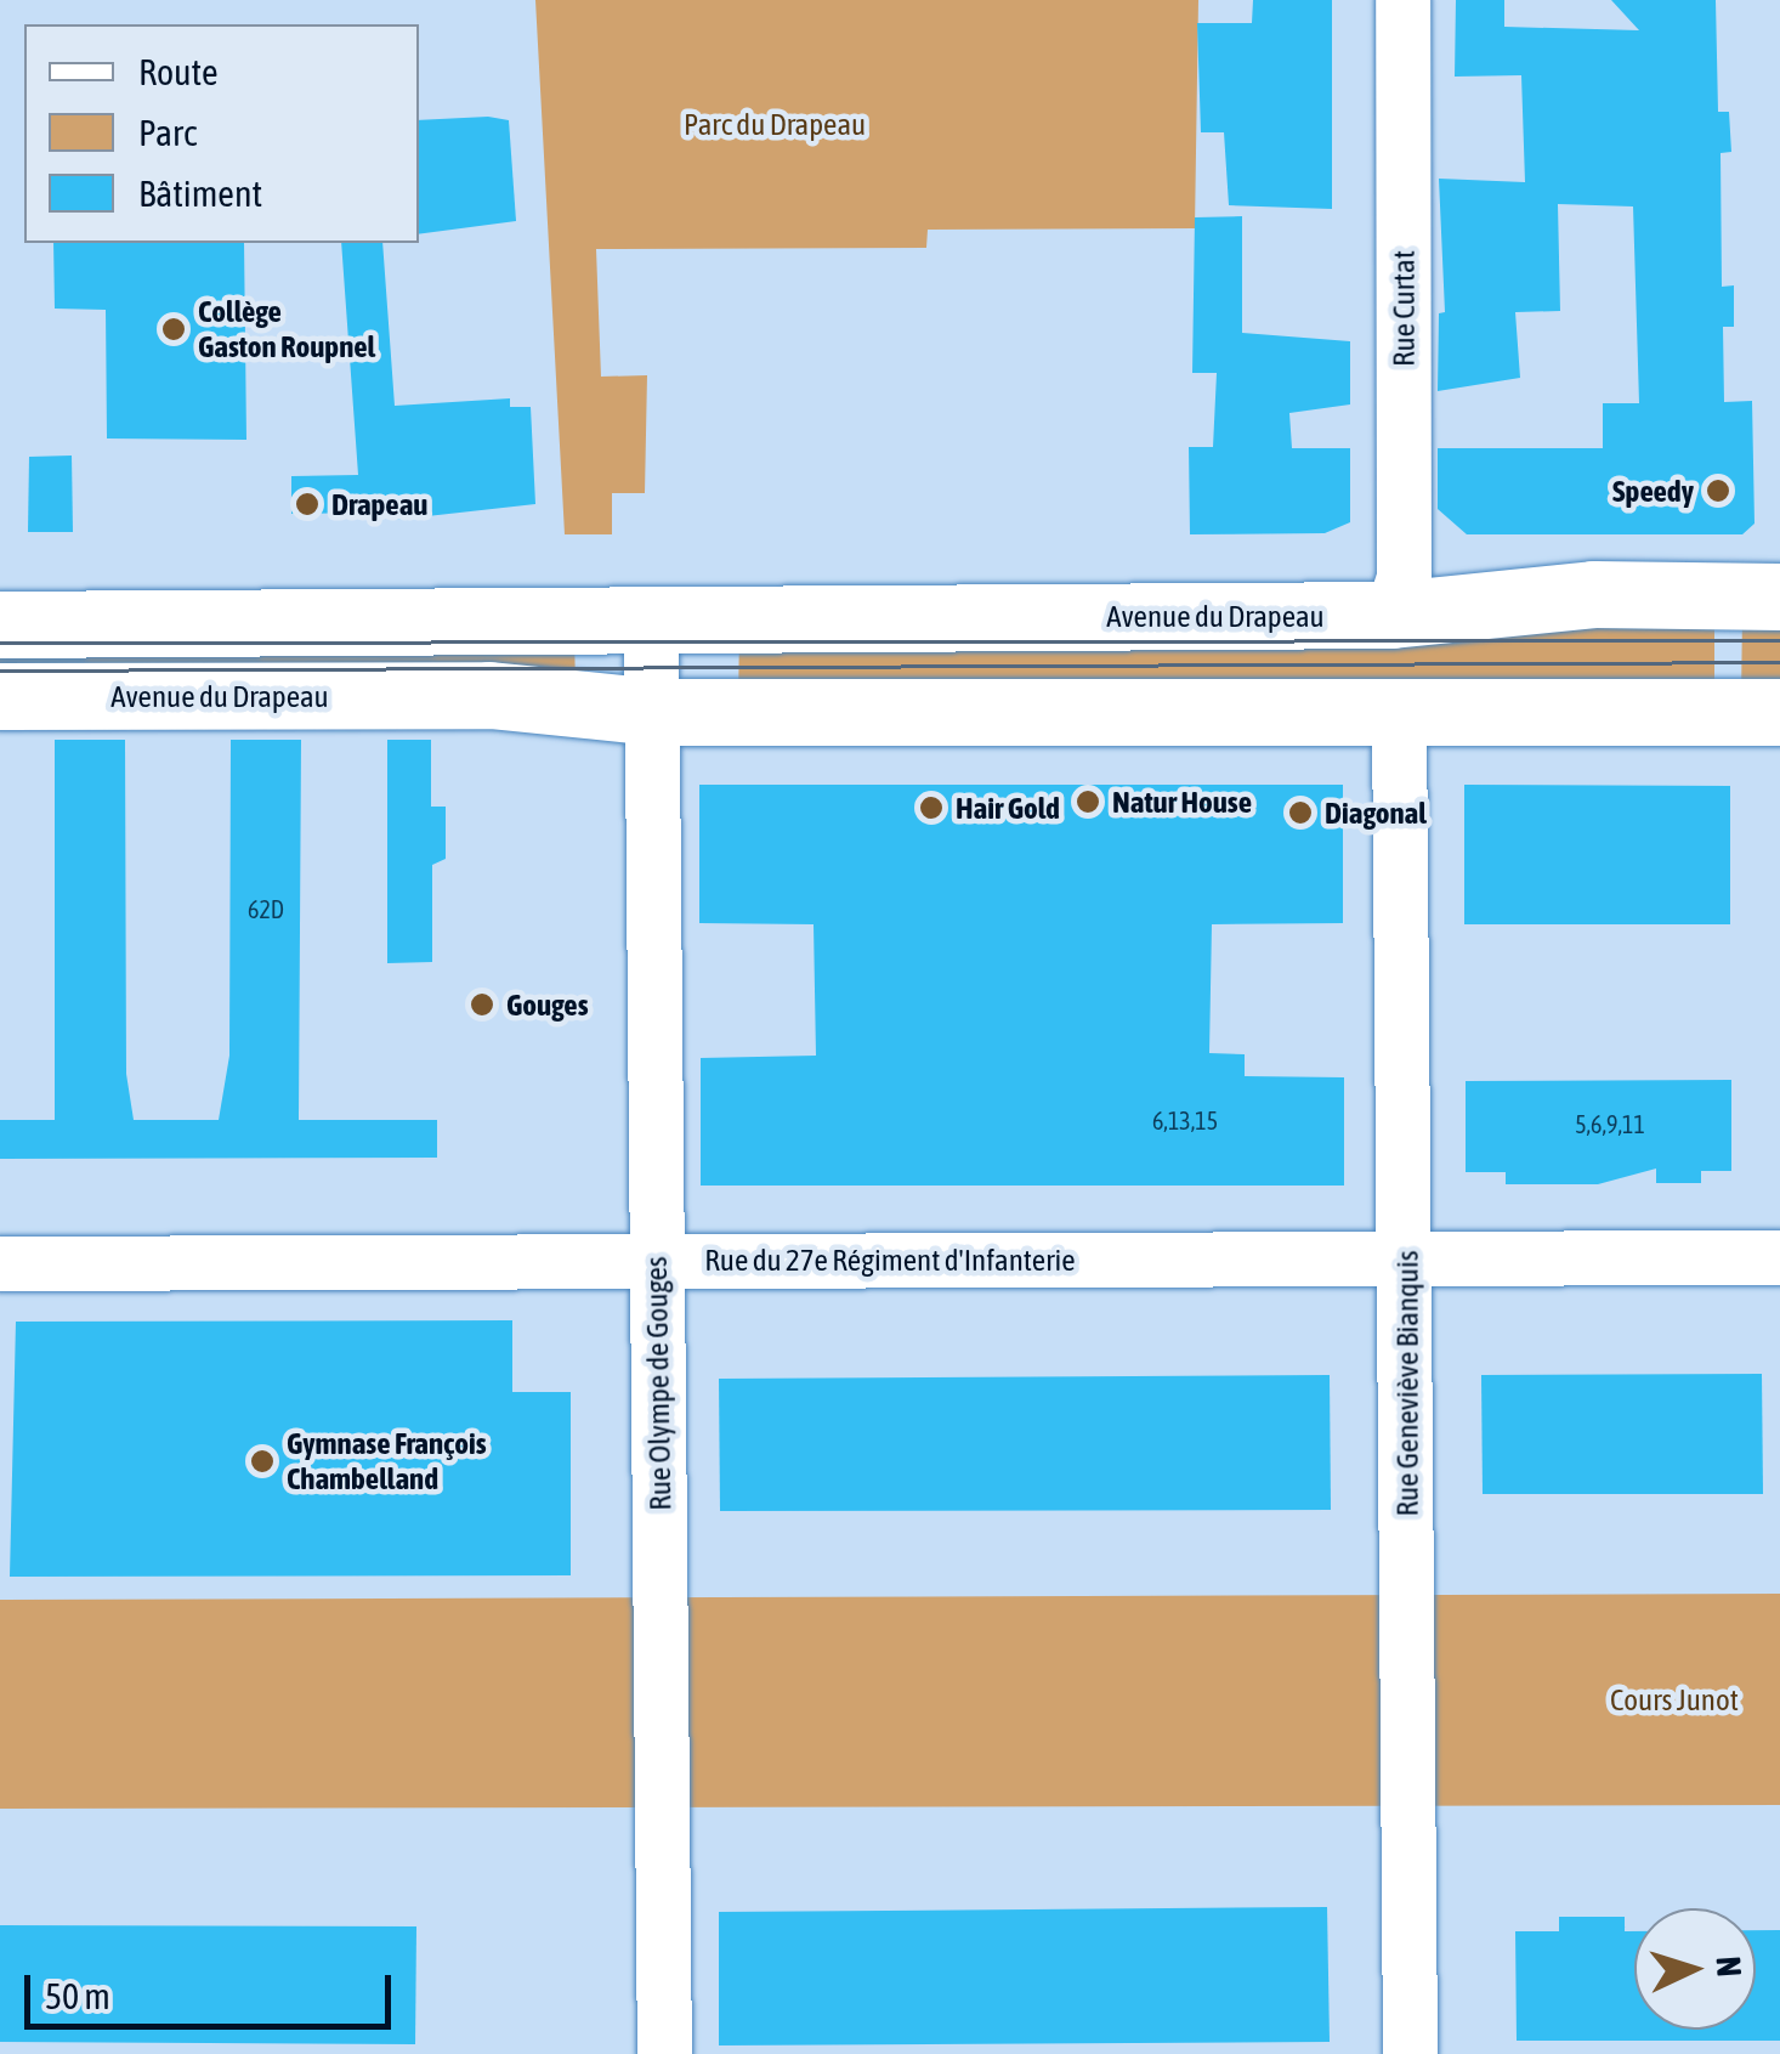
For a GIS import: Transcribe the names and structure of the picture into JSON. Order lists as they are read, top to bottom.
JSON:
{
  "streets": {
    "main road": ["Avenue du Drapeau"],
    "street": [
      "Rue Curtat",
      "Rue du 27e Régiment d'Infanterie",
      "Rue Olympe de Gouges",
      "Rue Geneviève Bianquis"
    ]
  },
  "crossings": [
    ["Rue Curtat", "Avenue du Drapeau"],
    ["Avenue du Drapeau", "Rue Olympe de Gouges"],
    ["Avenue du Drapeau", "Rue Geneviève Bianquis"],
    ["Rue du 27e Régiment d'Infanterie", "Rue Olympe de Gouges"],
    ["Rue du 27e Régiment d'Infanterie", "Rue Geneviève Bianquis"]
  ],
  "parks": ["Parc du Drapeau", "Cours Junot"],
  "places": [
    "Collège Gaston Roupnel",
    "Speedy",
    "Drapeau",
    "Natur House",
    "Hair Gold",
    "Diagonal",
    "Gouges",
    "Gymnase François Chambelland"
  ],
  "house_numbers": ["62D", "6,13,15", "5,6,9,11"],
  "legend": ["Route", "Parc", "Bâtiment"],
  "scale_bar": "50 m",
  "north": "right"
}
